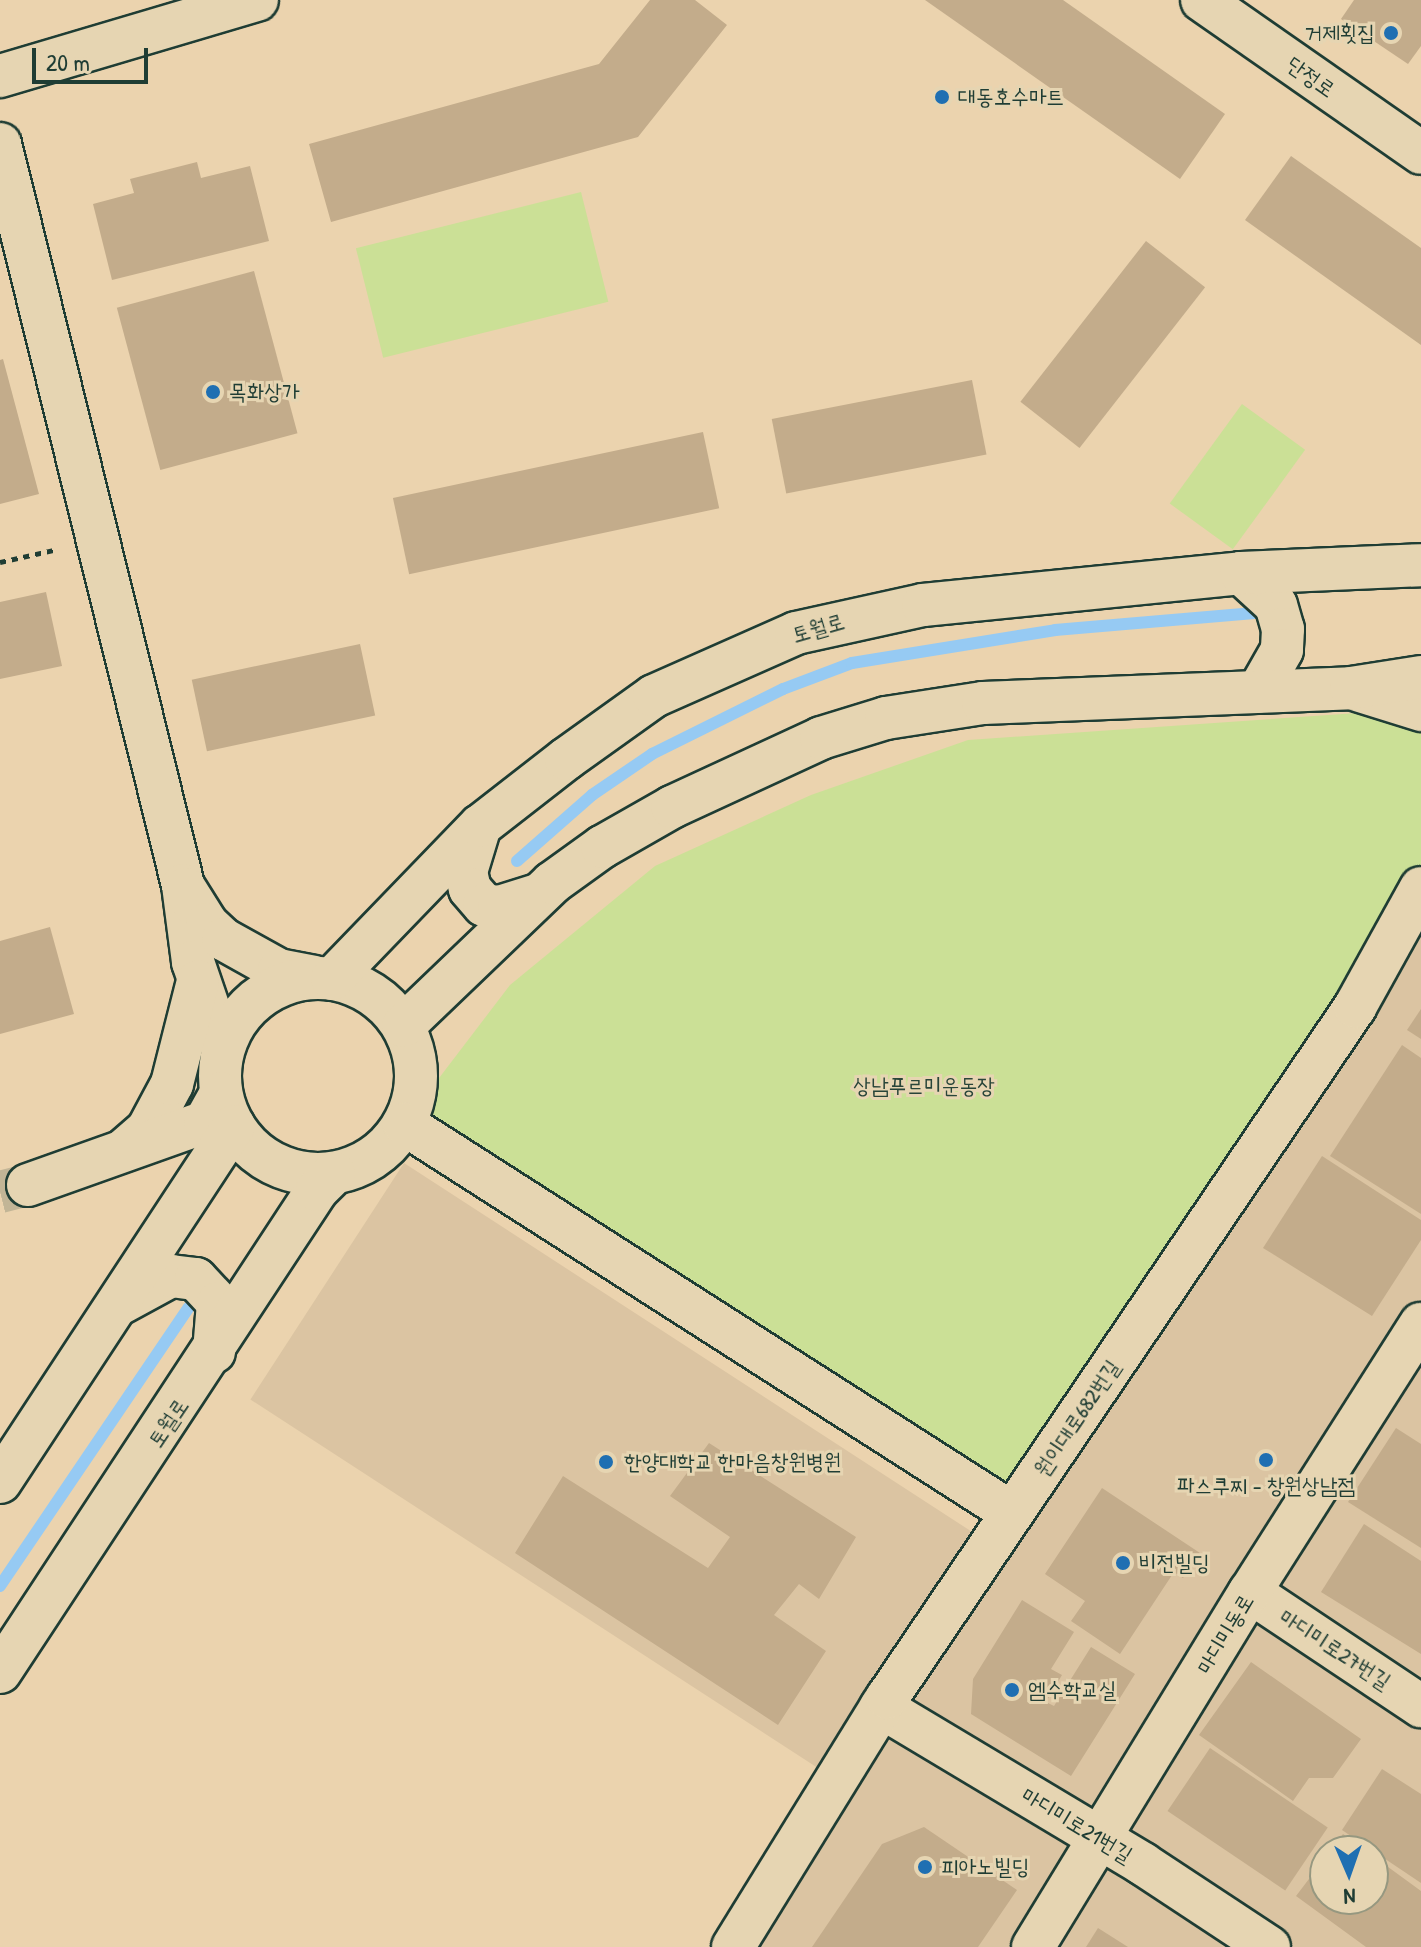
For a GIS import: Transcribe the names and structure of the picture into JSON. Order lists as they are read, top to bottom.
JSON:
{
  "streets": {
    "street": [
      "단정로",
      "토월로",
      "원이대로682번길",
      "마디미동로",
      "마디미로27번길",
      "마디미로21번길"
    ]
  },
  "crossings": [
    ["원이대로682번길", "마디미로21번길"],
    ["마디미동로", "마디미로27번길"],
    ["마디미동로", "마디미로21번길"]
  ],
  "parks": ["상남푸르미운동장"],
  "places": [
    "거제횟집",
    "대동호수마트",
    "목화상가",
    "파스쿠찌 - 창원상남점",
    "한양대학교 한마음창원병원",
    "비전빌딩",
    "엠수학교실",
    "피아노빌딩"
  ],
  "scale_bar": "20 m",
  "north": "bottom"
}
